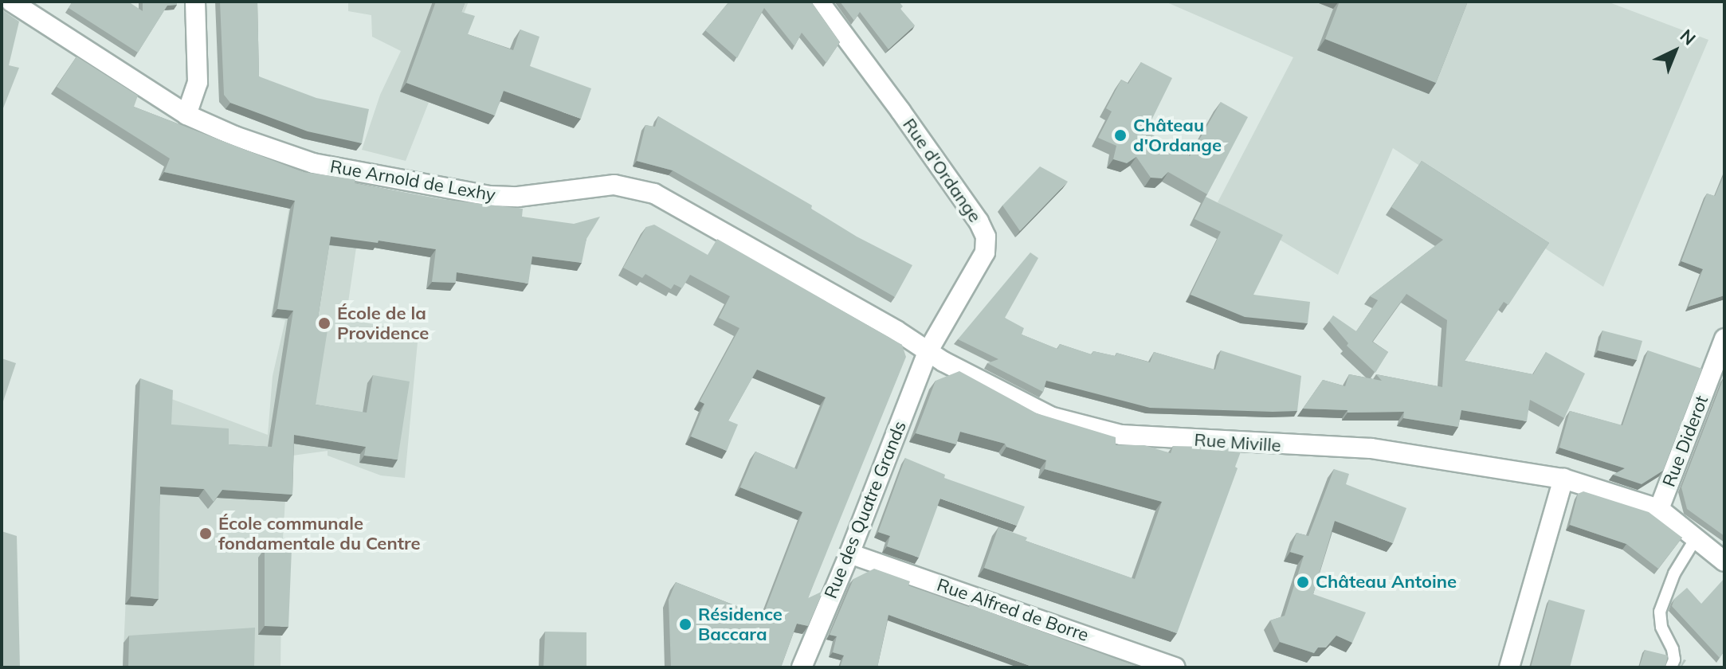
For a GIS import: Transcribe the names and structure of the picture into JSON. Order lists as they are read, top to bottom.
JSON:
{
  "streets": {
    "street": [
      "Rue d'Ordange",
      "Rue Arnold de Lexhy",
      "Rue Diderot",
      "Rue Miville",
      "Rue des Quatre Grands",
      "Rue Alfred de Borre"
    ]
  },
  "crossings": [
    ["Rue d'Ordange", "Rue Arnold de Lexhy"],
    ["Rue d'Ordange", "Rue Miville"],
    ["Rue d'Ordange", "Rue des Quatre Grands"],
    ["Rue Arnold de Lexhy", "Rue Miville"],
    ["Rue Arnold de Lexhy", "Rue des Quatre Grands"],
    ["Rue Diderot", "Rue Miville"],
    ["Rue Miville", "Rue des Quatre Grands"],
    ["Rue des Quatre Grands", "Rue Alfred de Borre"]
  ],
  "places": [
    "Château d'Ordange",
    "École de la Providence",
    "École communale fondamentale du Centre",
    "Château Antoine",
    "Résidence Baccara"
  ],
  "north": "top right"
}
